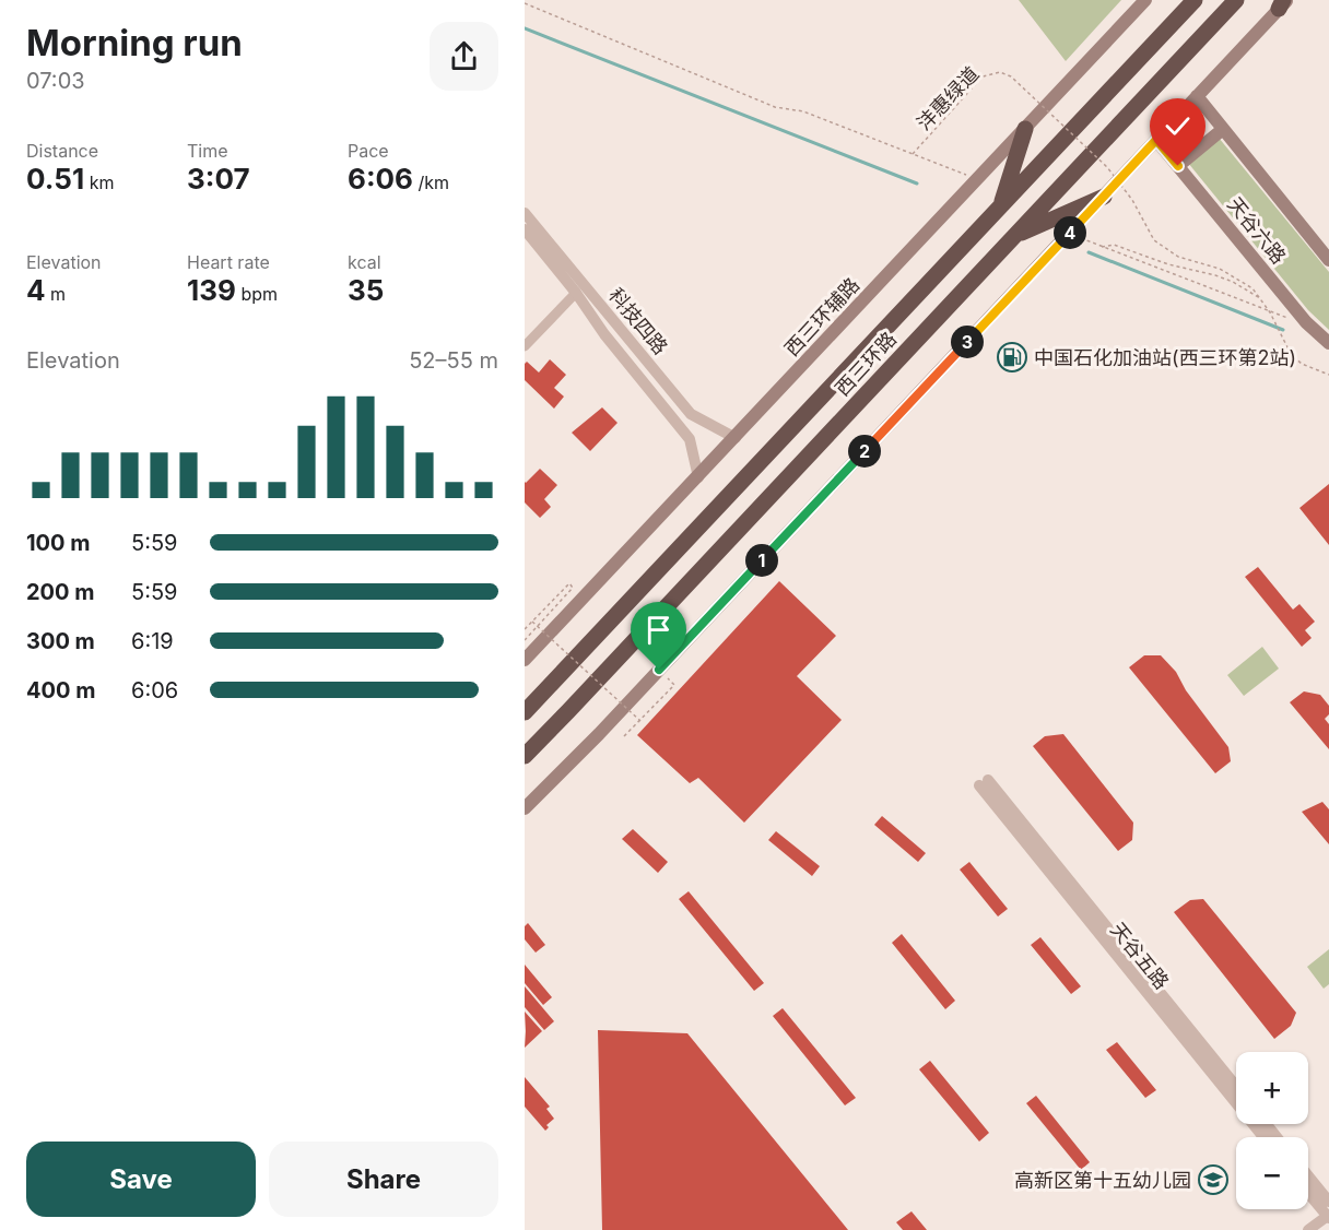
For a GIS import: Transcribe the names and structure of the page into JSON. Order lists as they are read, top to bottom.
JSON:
{
  "streets": {
    "highway": ["西三环路"],
    "main road": ["天谷六路", "西三环辅路"],
    "street": ["科技四路", "天谷五路"],
    "path": ["沣惠绿道"]
  },
  "crossings": [
    ["西三环辅路", "科技四路"]
  ],
  "places": {
    "fuel station": ["中国石化加油站(西三环第2站)"],
    "school or university": ["高新区第十五幼儿园"]
  },
  "page": {
    "heading": ["Morning run", "07:03"],
    "stats": [
      ["Distance", "0.51 km"],
      ["Time", "3:07"],
      ["Pace", "6:06 /km"],
      ["Elevation", "4 m"],
      ["Heart rate", "139 bpm"],
      ["kcal", "35"]
    ],
    "pins": [
      "4",
      "3",
      "2",
      "1"
    ],
    "chart": ["Elevation", "52–55 m"],
    "list": [
      {
        "name": "100 m",
        "note": "5:59"
      },
      {
        "name": "200 m",
        "note": "5:59"
      },
      {
        "name": "300 m",
        "note": "6:19"
      },
      {
        "name": "400 m",
        "note": "6:06"
      }
    ],
    "map_buttons": ["+", "−"],
    "buttons": ["Save", "Share"]
  }
}
